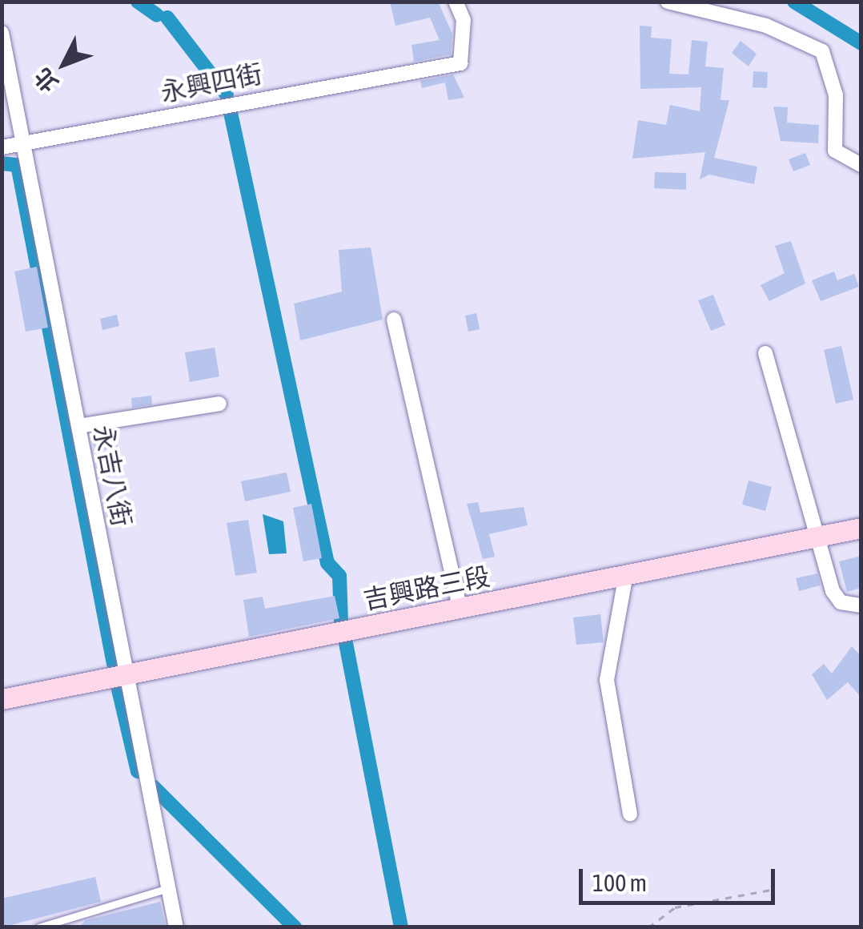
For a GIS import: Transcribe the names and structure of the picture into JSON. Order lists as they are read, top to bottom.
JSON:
{
  "streets": {
    "street": ["永興四街", "永吉八街", "吉興路三段"]
  },
  "crossings": [
    ["永興四街", "永吉八街"],
    ["永吉八街", "吉興路三段"]
  ],
  "scale_bar": "100 m",
  "north": "bottom left"
}
